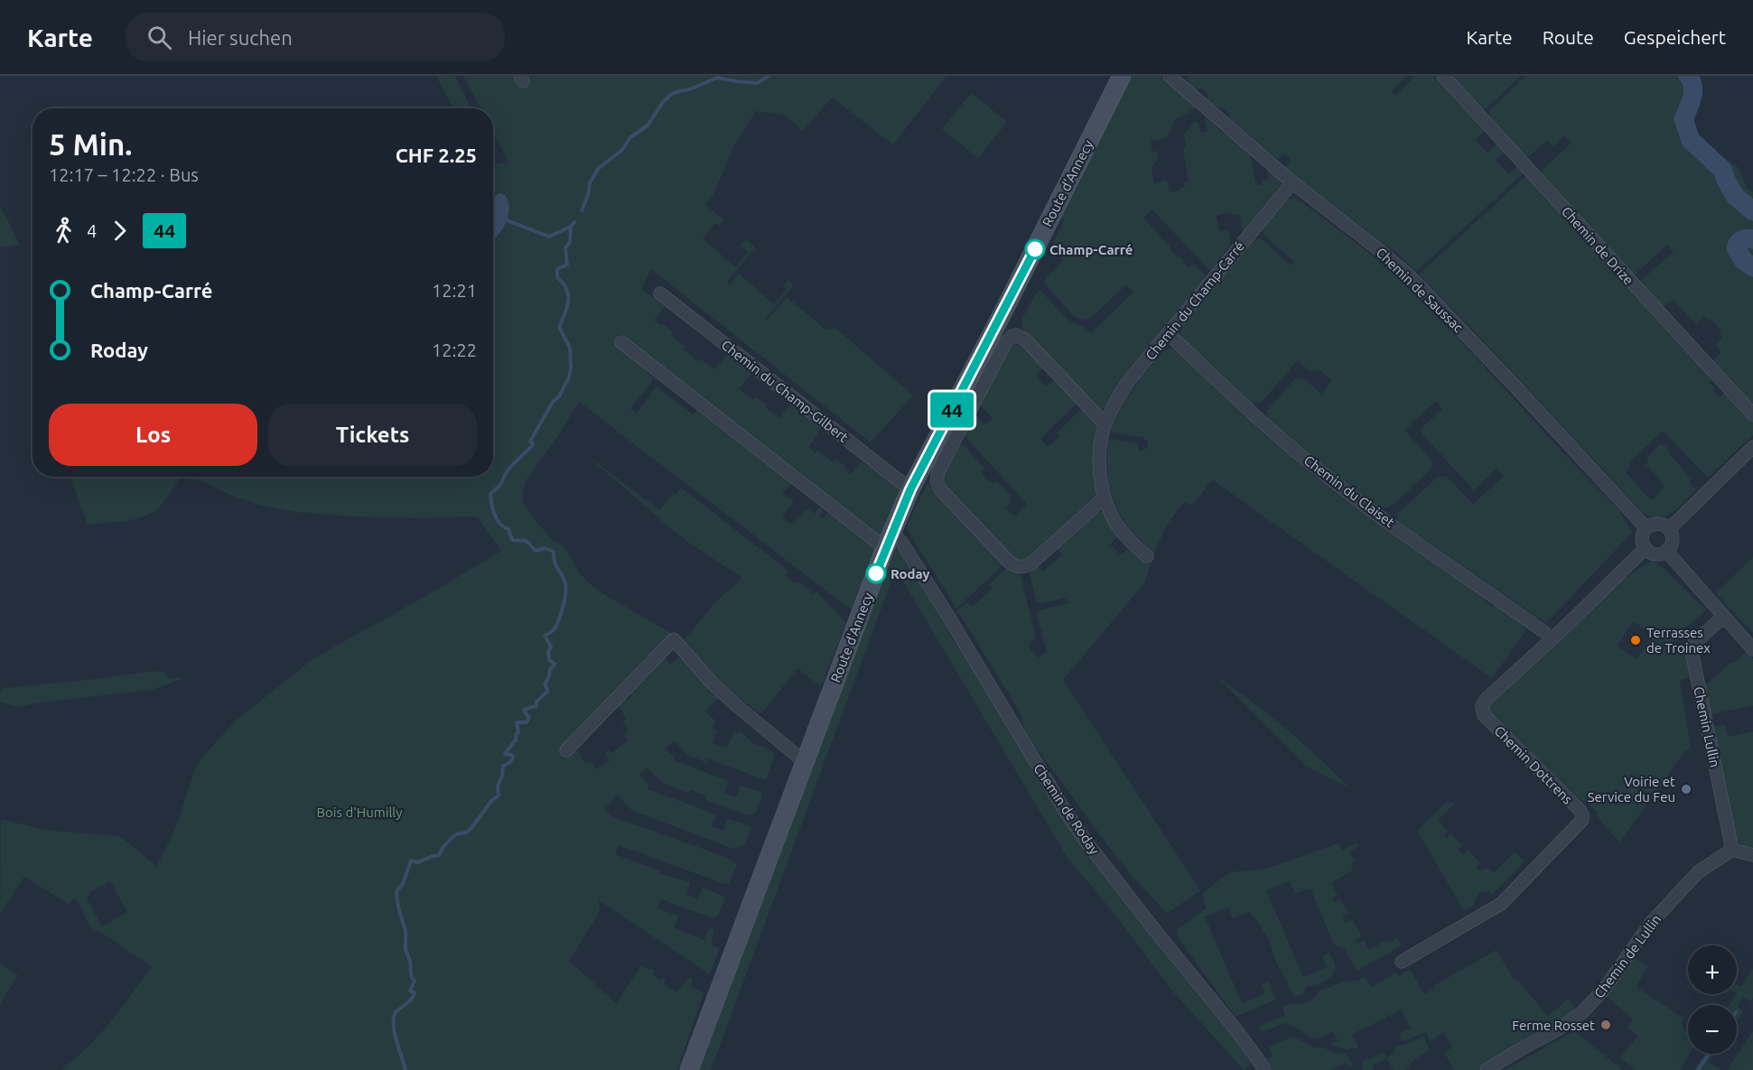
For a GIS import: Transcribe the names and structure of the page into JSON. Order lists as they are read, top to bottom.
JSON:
{
  "streets": {
    "main road": ["Route d'Annecy"],
    "street": [
      "Chemin de Drize",
      "Chemin de Saussac",
      "Chemin du Champ-Carré",
      "Chemin du Champ-Gilbert",
      "Chemin du Claiset",
      "Chemin Lullin",
      "Chemin Dottrens",
      "Chemin de Roday",
      "Chemin de Lullin"
    ]
  },
  "crossings": [
    ["Route d'Annecy", "Chemin du Champ-Gilbert"],
    ["Route d'Annecy", "Chemin de Roday"],
    ["Chemin de Saussac", "Chemin du Champ-Carré"],
    ["Chemin de Saussac", "Chemin Dottrens"],
    ["Chemin du Champ-Carré", "Chemin du Claiset"],
    ["Chemin Lullin", "Chemin de Lullin"]
  ],
  "parks": ["Bois d'Humilly"],
  "places": [
    "Champ-Carré",
    "Roday",
    "Terrasses de Troinex",
    "Voirie et Service du Feu",
    "Ferme Rosset"
  ],
  "lines": ["bus line 44"],
  "page": {
    "header": "Karte",
    "search": "Hier suchen",
    "nav": ["Karte", "Route", "Gespeichert"],
    "on_map": "44",
    "heading": ["5 Min.", "12:17 – 12:22 · Bus", "CHF 2.25"],
    "legs": ["4", "44"],
    "list": [
      {
        "name": "Champ-Carré",
        "value": "12:21"
      },
      {
        "name": "Roday",
        "value": "12:22"
      }
    ],
    "buttons": ["Los", "Tickets"],
    "map_buttons": ["+", "−"]
  }
}
